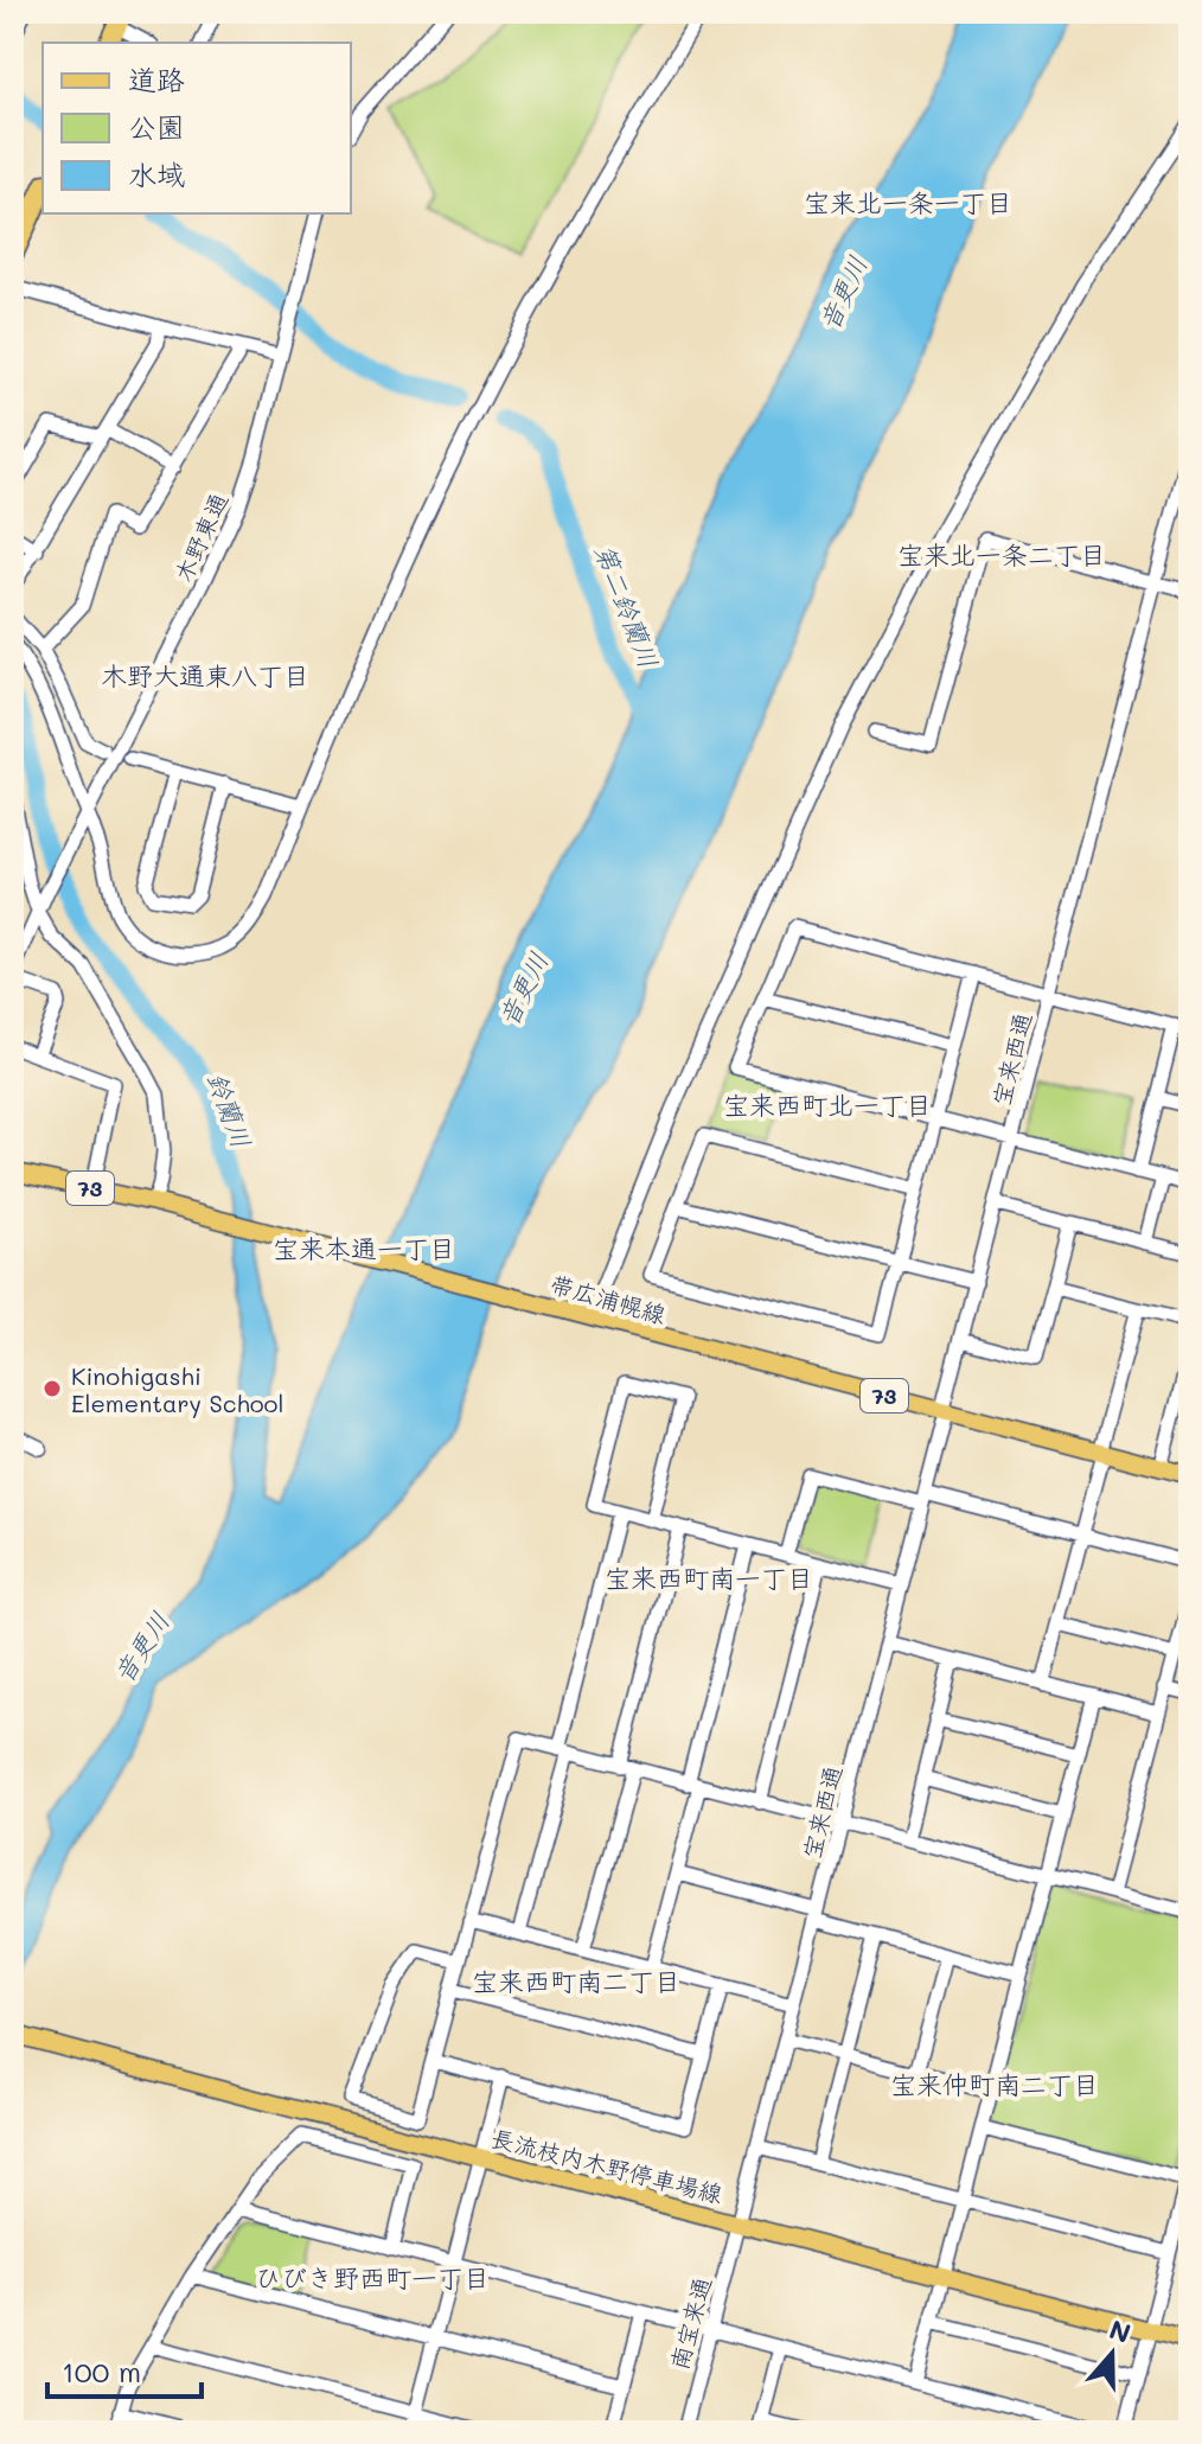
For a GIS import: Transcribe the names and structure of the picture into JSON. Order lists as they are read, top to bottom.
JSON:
{
  "streets": {
    "main road": ["73", "帯広浦幌線", "長流枝内木野停車場線"],
    "street": ["木野東通", "宝来西通", "南宝来通"]
  },
  "crossings": [
    ["宝来西通", "帯広浦幌線"],
    ["宝来西通", "長流枝内木野停車場線"],
    ["宝来西通", "南宝来通"],
    ["長流枝内木野停車場線", "南宝来通"]
  ],
  "districts": [
    "宝来北一条一丁目",
    "宝来北一条二丁目",
    "木野大通東八丁目",
    "宝来西町北一丁目",
    "宝来本通一丁目",
    "宝来西町南一丁目",
    "宝来西町南二丁目",
    "宝来仲町南二丁目",
    "ひびき野西町一丁目"
  ],
  "water": ["音更川", "第二鈴蘭川", "鈴蘭川"],
  "places": ["Kinohigashi Elementary School"],
  "legend": ["道路", "公園", "水域"],
  "scale_bar": "100 m",
  "north": "top"
}
